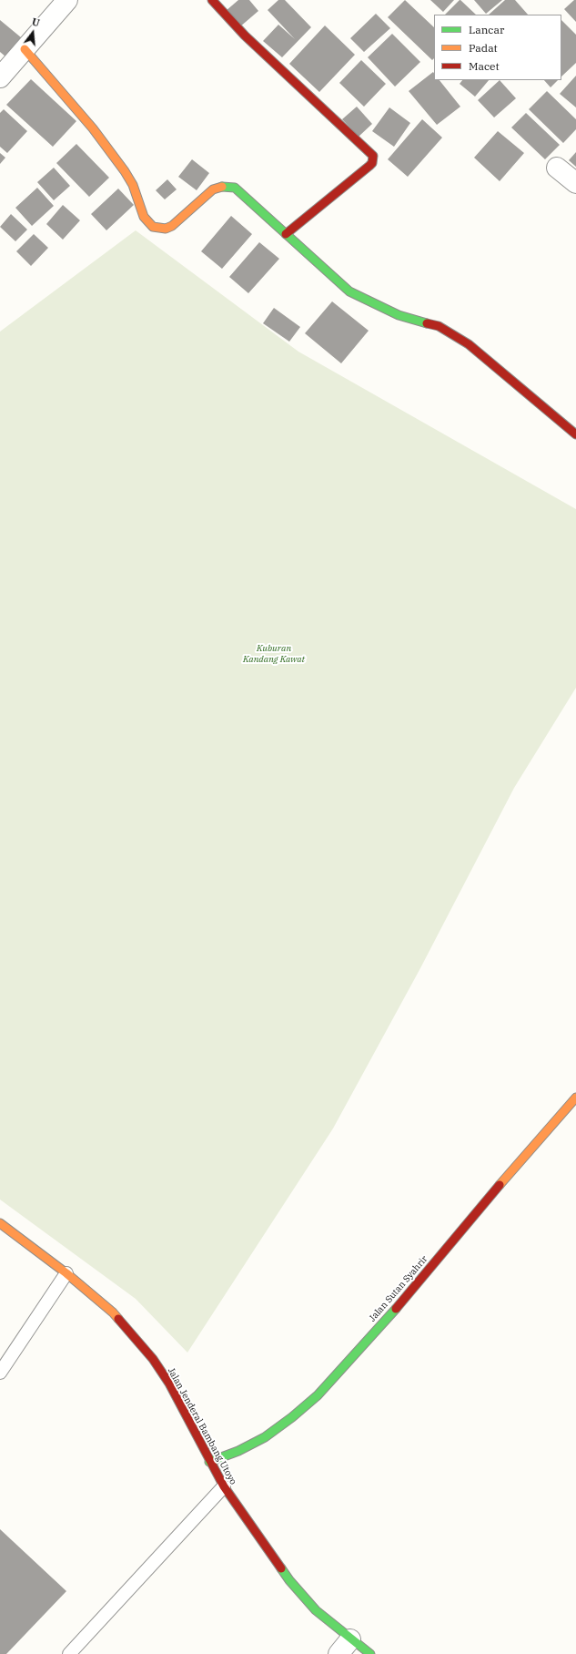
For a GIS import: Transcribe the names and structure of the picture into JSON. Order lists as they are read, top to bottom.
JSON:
{
  "streets": {
    "street": ["Jalan Sutan Syahrir", "Jalan Jenderal Bambang Utoyo"]
  },
  "crossings": [
    ["Jalan Sutan Syahrir", "Jalan Jenderal Bambang Utoyo"]
  ],
  "parks": ["Kuburan Kandang Kawat"],
  "legend": ["Lancar", "Padat", "Macet"],
  "north": "top"
}
